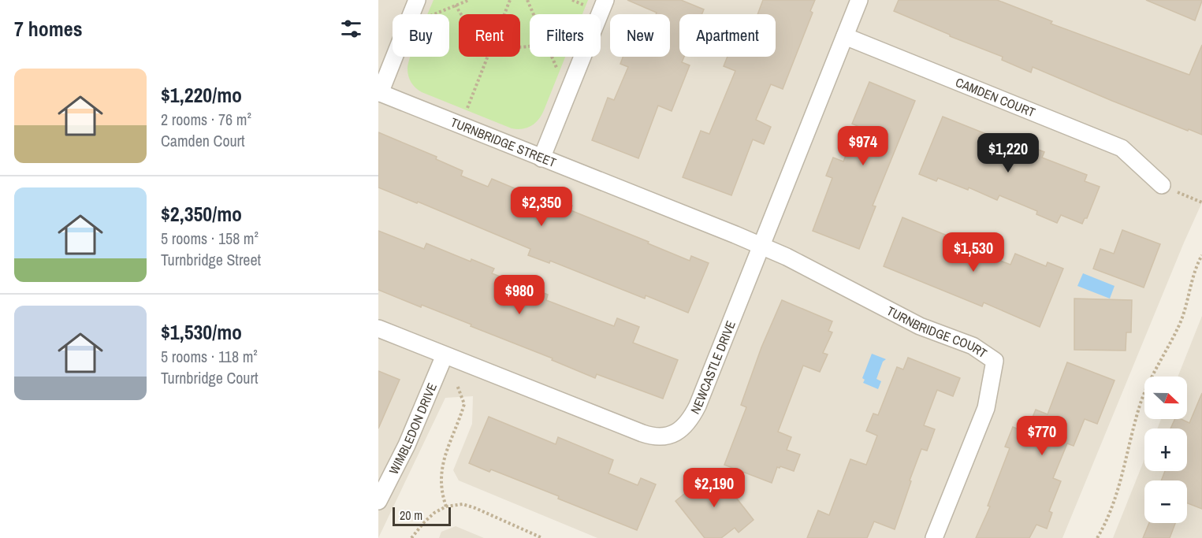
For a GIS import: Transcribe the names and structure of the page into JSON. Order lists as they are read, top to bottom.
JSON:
{
  "streets": {
    "street": [
      "CAMDEN COURT",
      "TURNBRIDGE STREET",
      "TURNBRIDGE COURT",
      "NEWCASTLE DRIVE",
      "WIMBLEDON DRIVE"
    ]
  },
  "crossings": [
    ["CAMDEN COURT", "NEWCASTLE DRIVE"],
    ["TURNBRIDGE STREET", "TURNBRIDGE COURT"],
    ["TURNBRIDGE STREET", "NEWCASTLE DRIVE"],
    ["TURNBRIDGE COURT", "NEWCASTLE DRIVE"],
    ["NEWCASTLE DRIVE", "WIMBLEDON DRIVE"]
  ],
  "scale_bar": "20 m",
  "north": "right",
  "page": {
    "heading": "7 homes",
    "chip": [
      "Buy",
      "Rent",
      "Filters",
      "New",
      "Apartment"
    ],
    "list": [
      {
        "name": "$1,220/mo",
        "note": "2 rooms · 76 m² · Camden Court"
      },
      {
        "name": "$2,350/mo",
        "note": "5 rooms · 158 m² · Turnbridge Street"
      },
      {
        "name": "$1,530/mo",
        "note": "5 rooms · 118 m² · Turnbridge Court"
      }
    ],
    "price": [
      "$974",
      "$1,220",
      "$2,350",
      "$1,530",
      "$980",
      "$770",
      "$2,190"
    ],
    "map_buttons": ["+", "−"],
    "scale": "20 m"
  }
}
